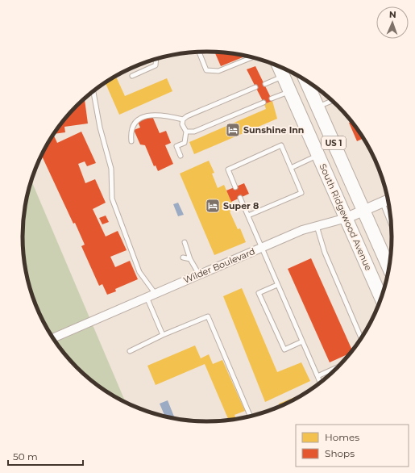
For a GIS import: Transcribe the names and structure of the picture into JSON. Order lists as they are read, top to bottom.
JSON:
{
  "streets": {
    "main road": ["US 1", "South Ridgewood Avenue"],
    "street": ["Wilder Boulevard"]
  },
  "crossings": [
    ["US 1", "Wilder Boulevard"],
    ["South Ridgewood Avenue", "Wilder Boulevard"]
  ],
  "places": {
    "hotel": ["Sunshine Inn", "Super 8"]
  },
  "legend": ["Homes", "Shops"],
  "scale_bar": "50 m",
  "north": "top"
}
